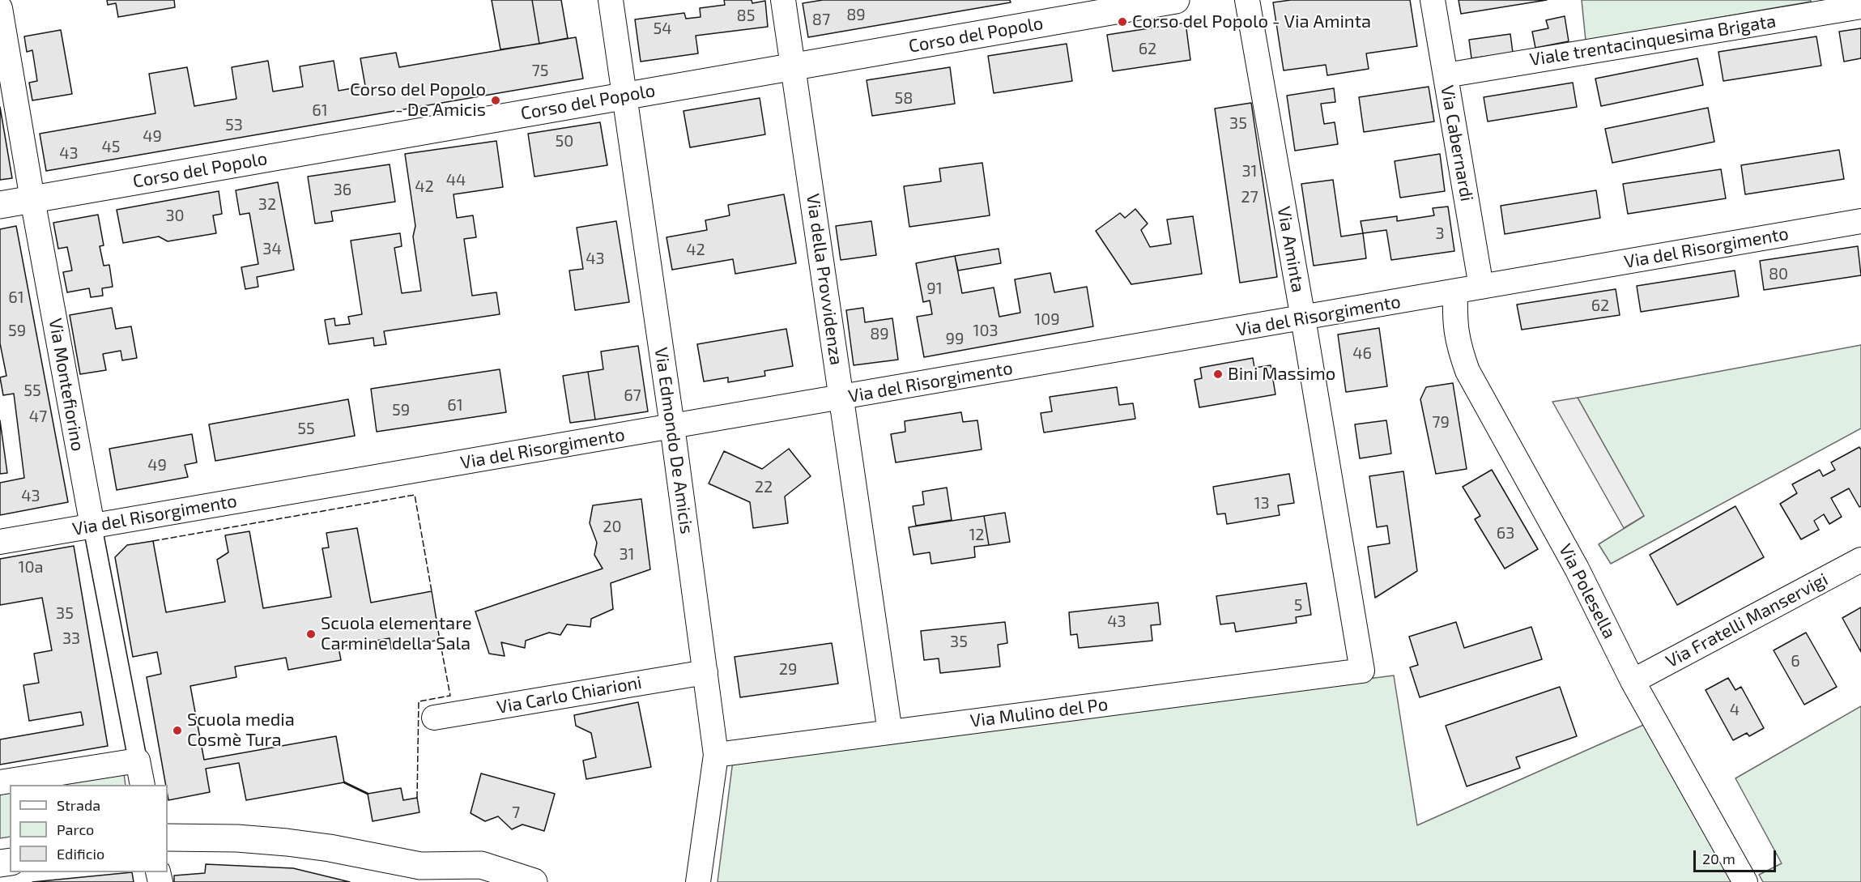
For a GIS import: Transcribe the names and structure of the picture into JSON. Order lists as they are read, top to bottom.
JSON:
{
  "streets": {
    "street": [
      "Corso del Popolo",
      "Viale trentacinquesima Brigata",
      "Via Cabernardi",
      "Via del Risorgimento",
      "Via Aminta",
      "Via della Provvidenza",
      "Via Montefiorino",
      "Via Edmondo De Amicis",
      "Via Polesella",
      "Via Fratelli Manservigi",
      "Via Carlo Chiarioni",
      "Via Mulino del Po"
    ]
  },
  "crossings": [
    ["Corso del Popolo", "Via della Provvidenza"],
    ["Corso del Popolo", "Via Montefiorino"],
    ["Corso del Popolo", "Via Edmondo De Amicis"],
    ["Viale trentacinquesima Brigata", "Via Cabernardi"],
    ["Via Cabernardi", "Via del Risorgimento"],
    ["Via del Risorgimento", "Via Aminta"],
    ["Via del Risorgimento", "Via della Provvidenza"],
    ["Via del Risorgimento", "Via Montefiorino"],
    ["Via del Risorgimento", "Via Edmondo De Amicis"],
    ["Via del Risorgimento", "Via Polesella"],
    ["Via Aminta", "Via Mulino del Po"],
    ["Via della Provvidenza", "Via Mulino del Po"],
    ["Via Edmondo De Amicis", "Via Carlo Chiarioni"],
    ["Via Edmondo De Amicis", "Via Mulino del Po"],
    ["Via Polesella", "Via Fratelli Manservigi"]
  ],
  "places": [
    "Corso del Popolo - Via Aminta",
    "Corso del Popolo - De Amicis",
    "Bini Massimo",
    "Scuola elementare Carmine della Sala",
    "Scuola media Cosmè Tura"
  ],
  "house_numbers": [
    "89",
    "85",
    "87",
    "54",
    "62",
    "75",
    "58",
    "61",
    "35",
    "53",
    "49",
    "50",
    "45",
    "43",
    "31",
    "44",
    "42",
    "36",
    "27",
    "32",
    "30",
    "3",
    "34",
    "42",
    "43",
    "80",
    "91",
    "61",
    "62",
    "109",
    "59",
    "103",
    "89",
    "99",
    "46",
    "55",
    "67",
    "61",
    "59",
    "47",
    "79",
    "55",
    "49",
    "22",
    "43",
    "13",
    "20",
    "63",
    "12",
    "31",
    "10a",
    "5",
    "35",
    "43",
    "33",
    "35",
    "6",
    "29",
    "4",
    "7"
  ],
  "legend": ["Strada", "Parco", "Edificio"],
  "scale_bar": "20 m"
}
